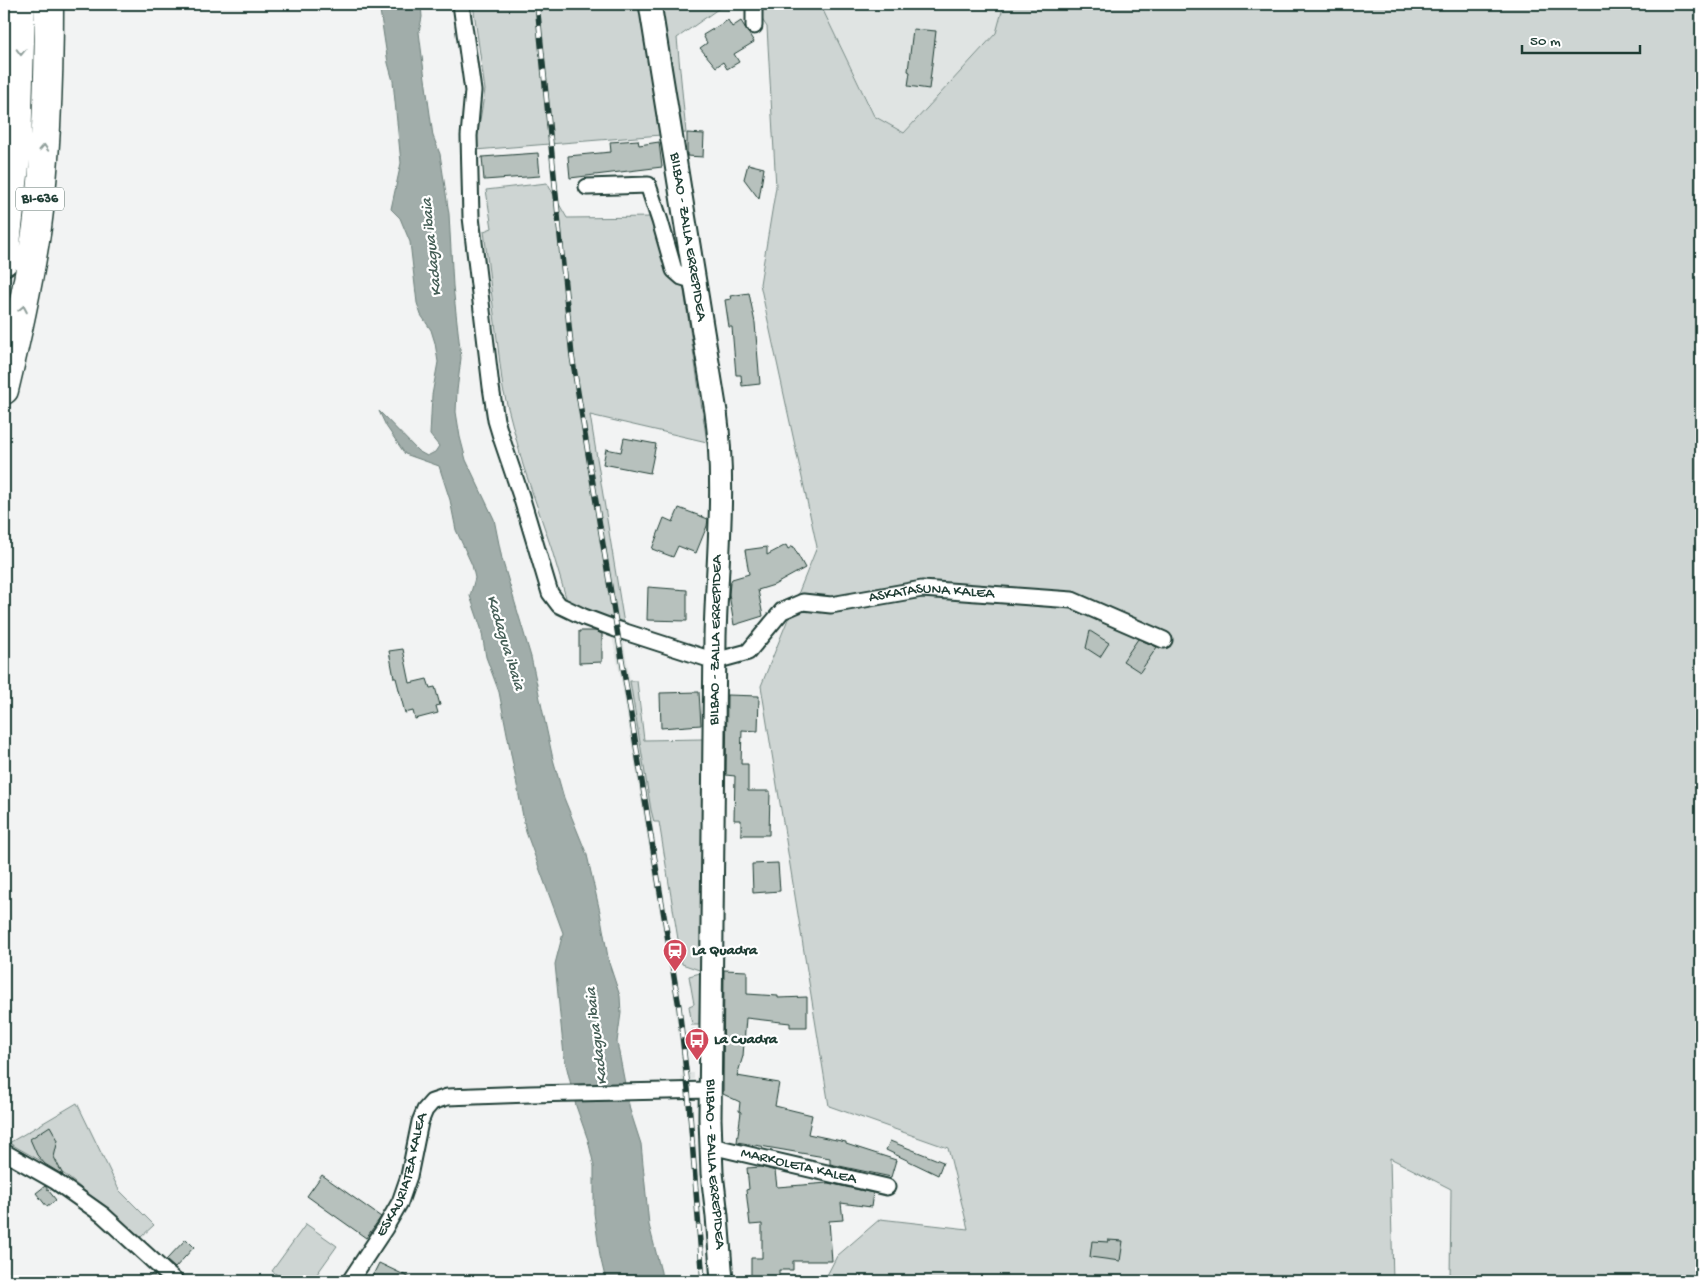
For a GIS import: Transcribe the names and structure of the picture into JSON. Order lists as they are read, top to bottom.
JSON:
{
  "streets": {
    "highway": ["BI-636"],
    "street": [
      "BILBAO - ZALLA ERREPIDEA",
      "ASKATASUNA KALEA",
      "MARKOLETA KALEA",
      "ESKAURIATZA KALEA"
    ]
  },
  "crossings": [
    ["BILBAO - ZALLA ERREPIDEA", "ASKATASUNA KALEA"],
    ["BILBAO - ZALLA ERREPIDEA", "MARKOLETA KALEA"],
    ["BILBAO - ZALLA ERREPIDEA", "ESKAURIATZA KALEA"]
  ],
  "water": ["Kadagua ibaia"],
  "places": {
    "station": ["La Quadra"],
    "bus stop": ["La Cuadra"]
  },
  "scale_bar": "50 m"
}
